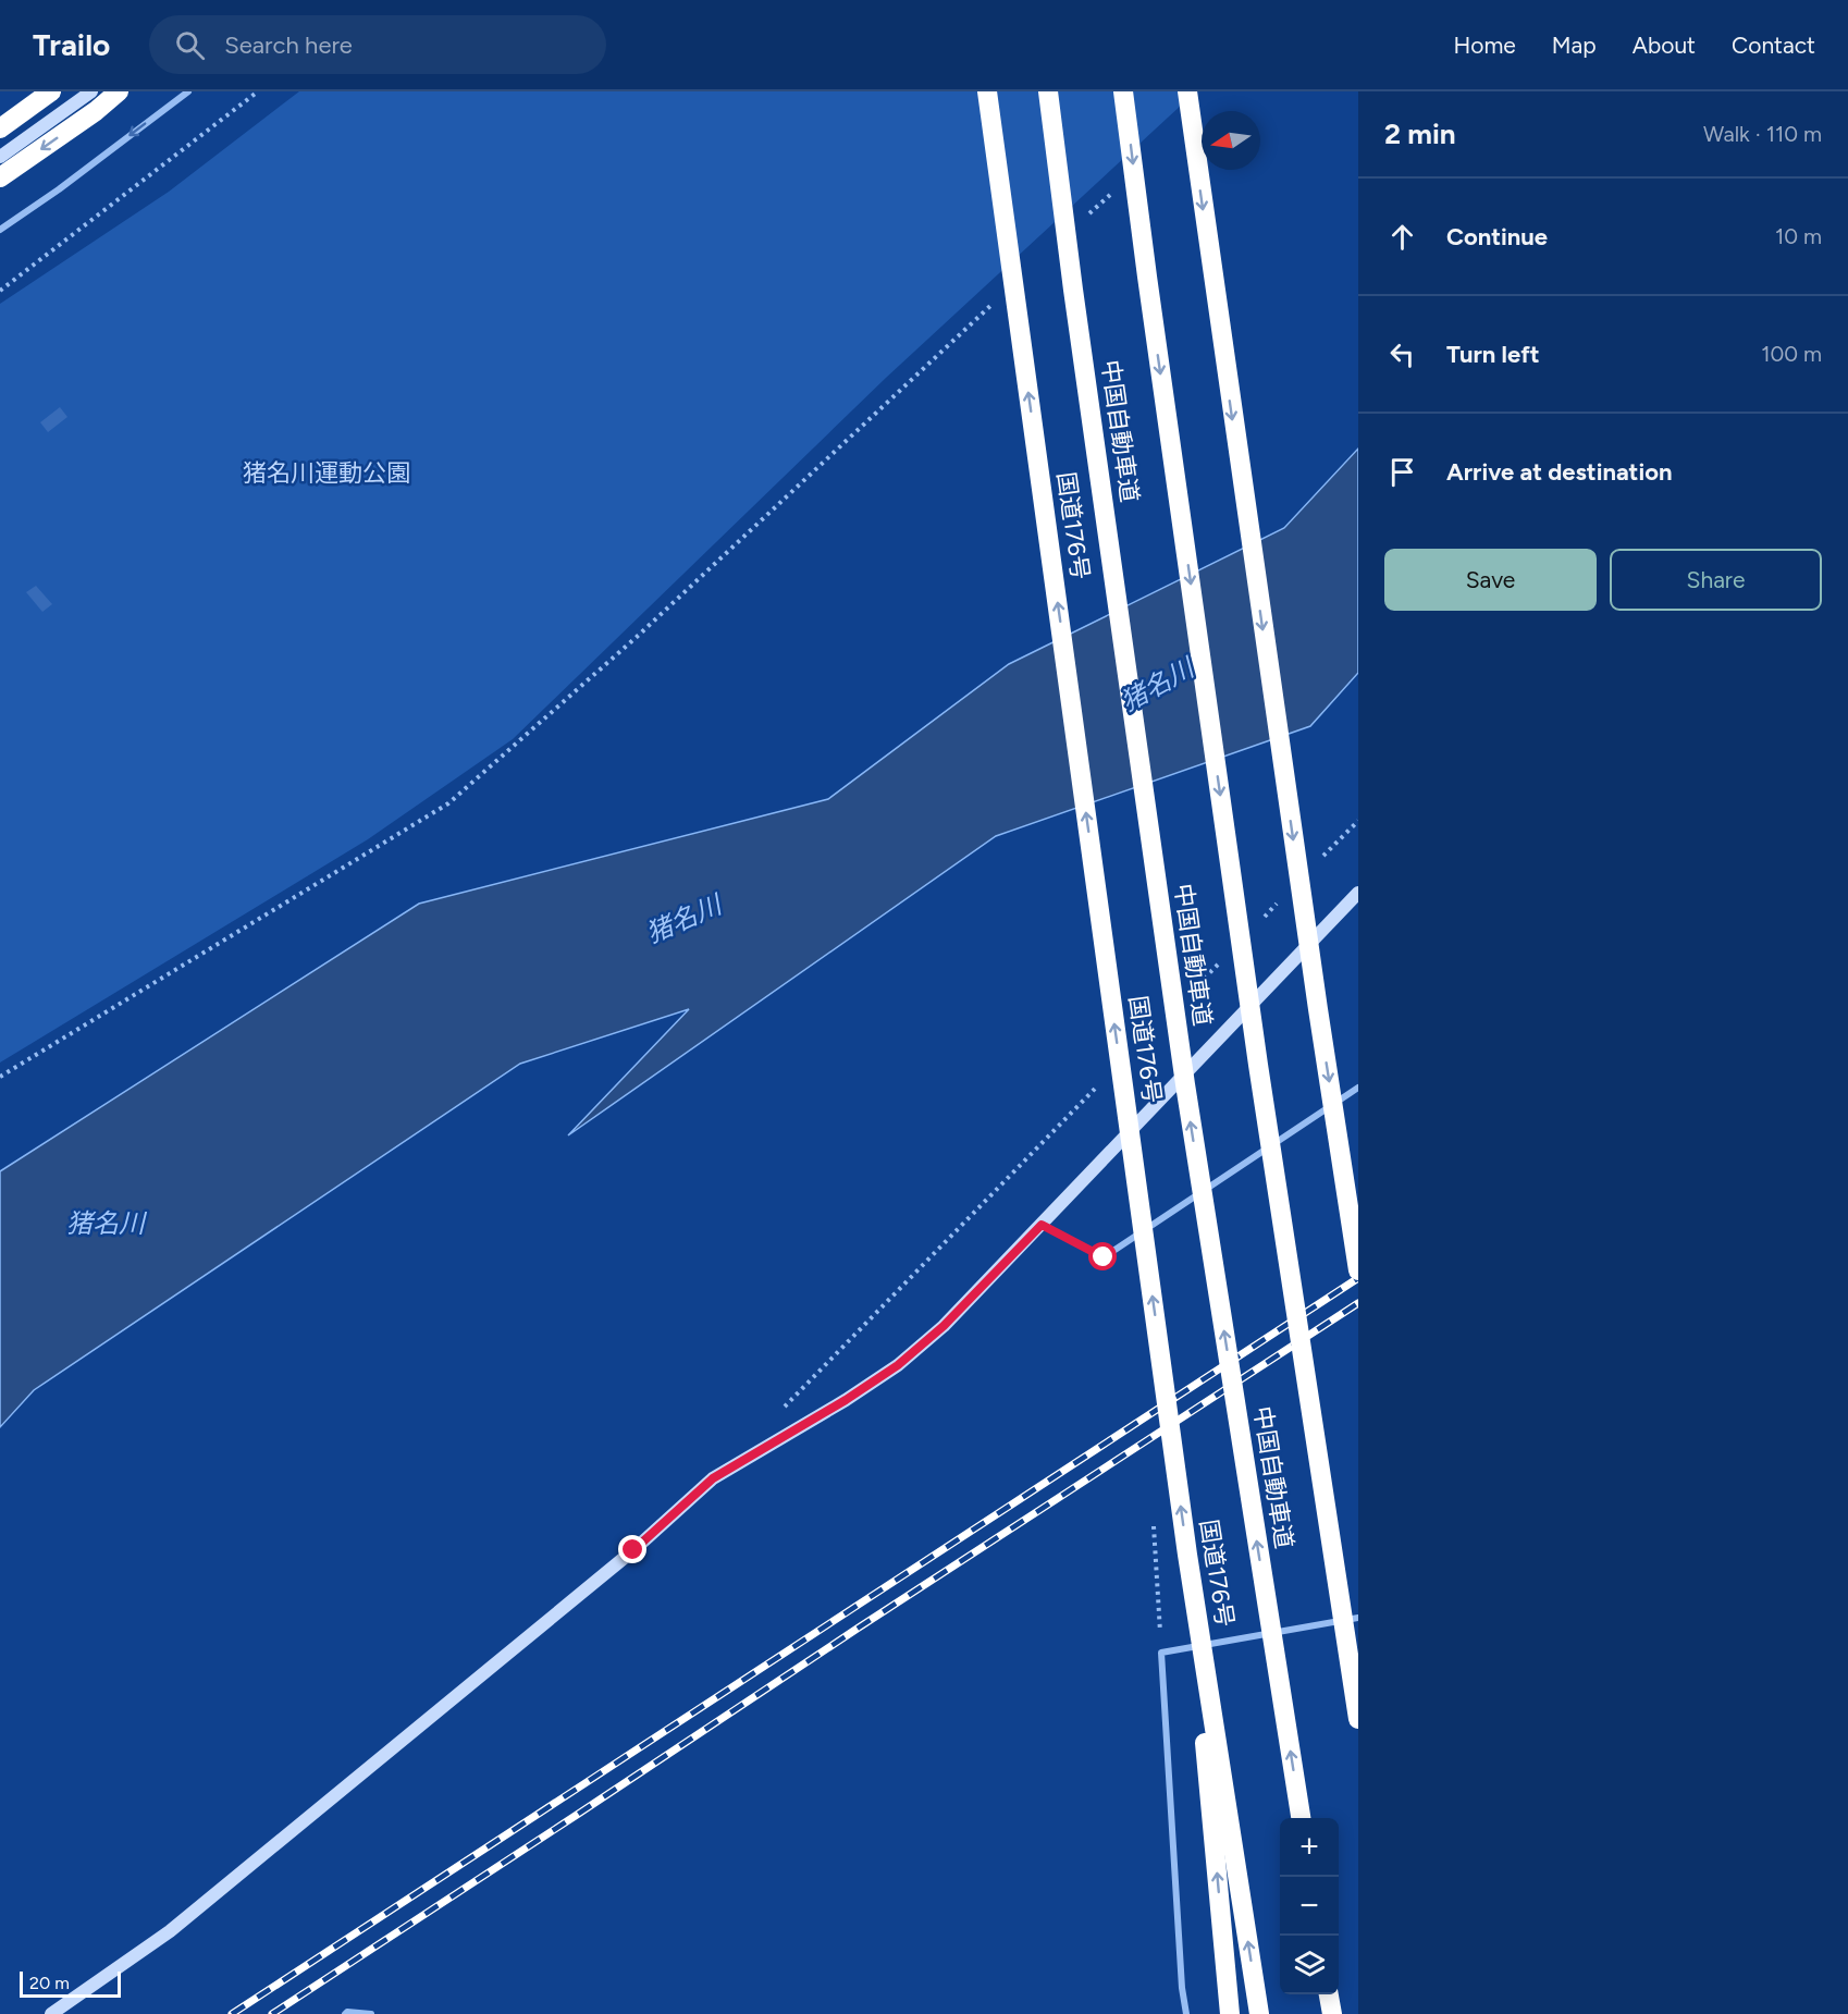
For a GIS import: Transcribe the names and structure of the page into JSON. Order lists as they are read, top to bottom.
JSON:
{
  "streets": {
    "highway": ["中国自動車道", "国道176号"]
  },
  "one_way": ["国道176号"],
  "water": ["猪名川"],
  "parks": ["猪名川運動公園"],
  "scale_bar": "20 m",
  "north": "left",
  "page": {
    "header": "Trailo",
    "search": "Search here",
    "nav": [
      "Home",
      "Map",
      "About",
      "Contact"
    ],
    "heading": ["2 min", "Walk · 110 m"],
    "list": [
      ["Continue", "10 m"],
      ["Turn left", "100 m"],
      "Arrive at destination"
    ],
    "buttons": ["Save", "Share"],
    "map_buttons": ["+", "−"],
    "scale": "20 m"
  }
}
